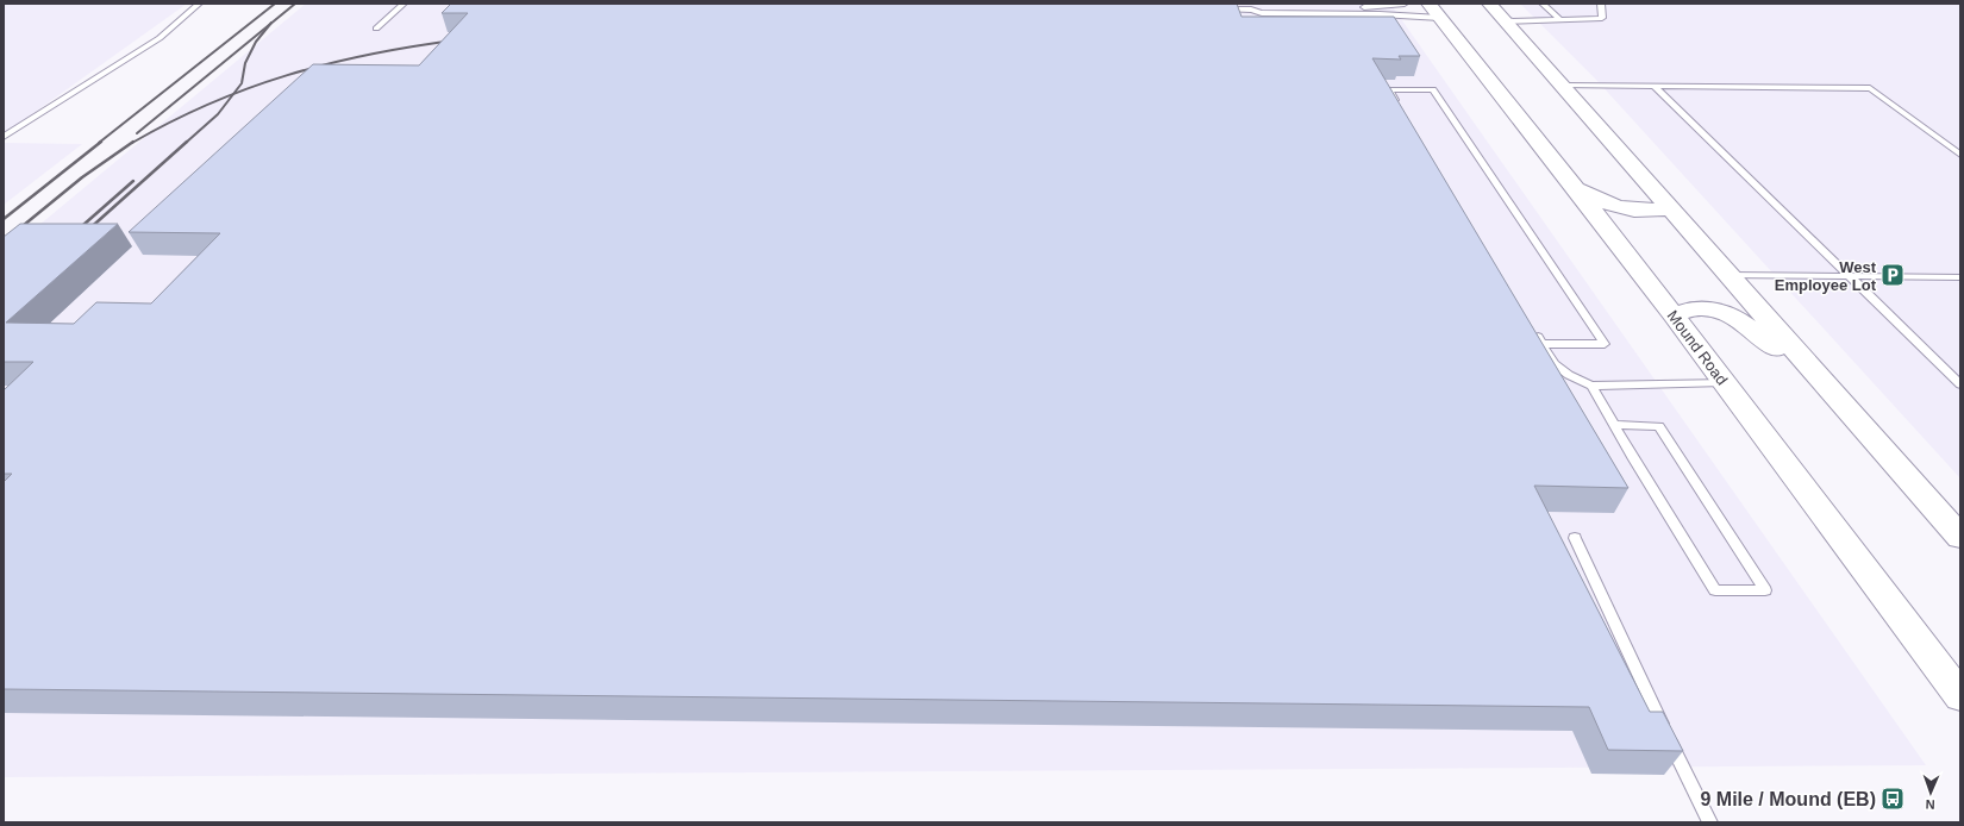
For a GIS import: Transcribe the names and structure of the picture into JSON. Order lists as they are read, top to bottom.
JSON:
{
  "streets": {
    "main road": ["Mound Road"]
  },
  "places": {
    "parking": ["West Employee Lot"],
    "bus stop": ["9 Mile / Mound (EB)"]
  },
  "north": "bottom"
}
